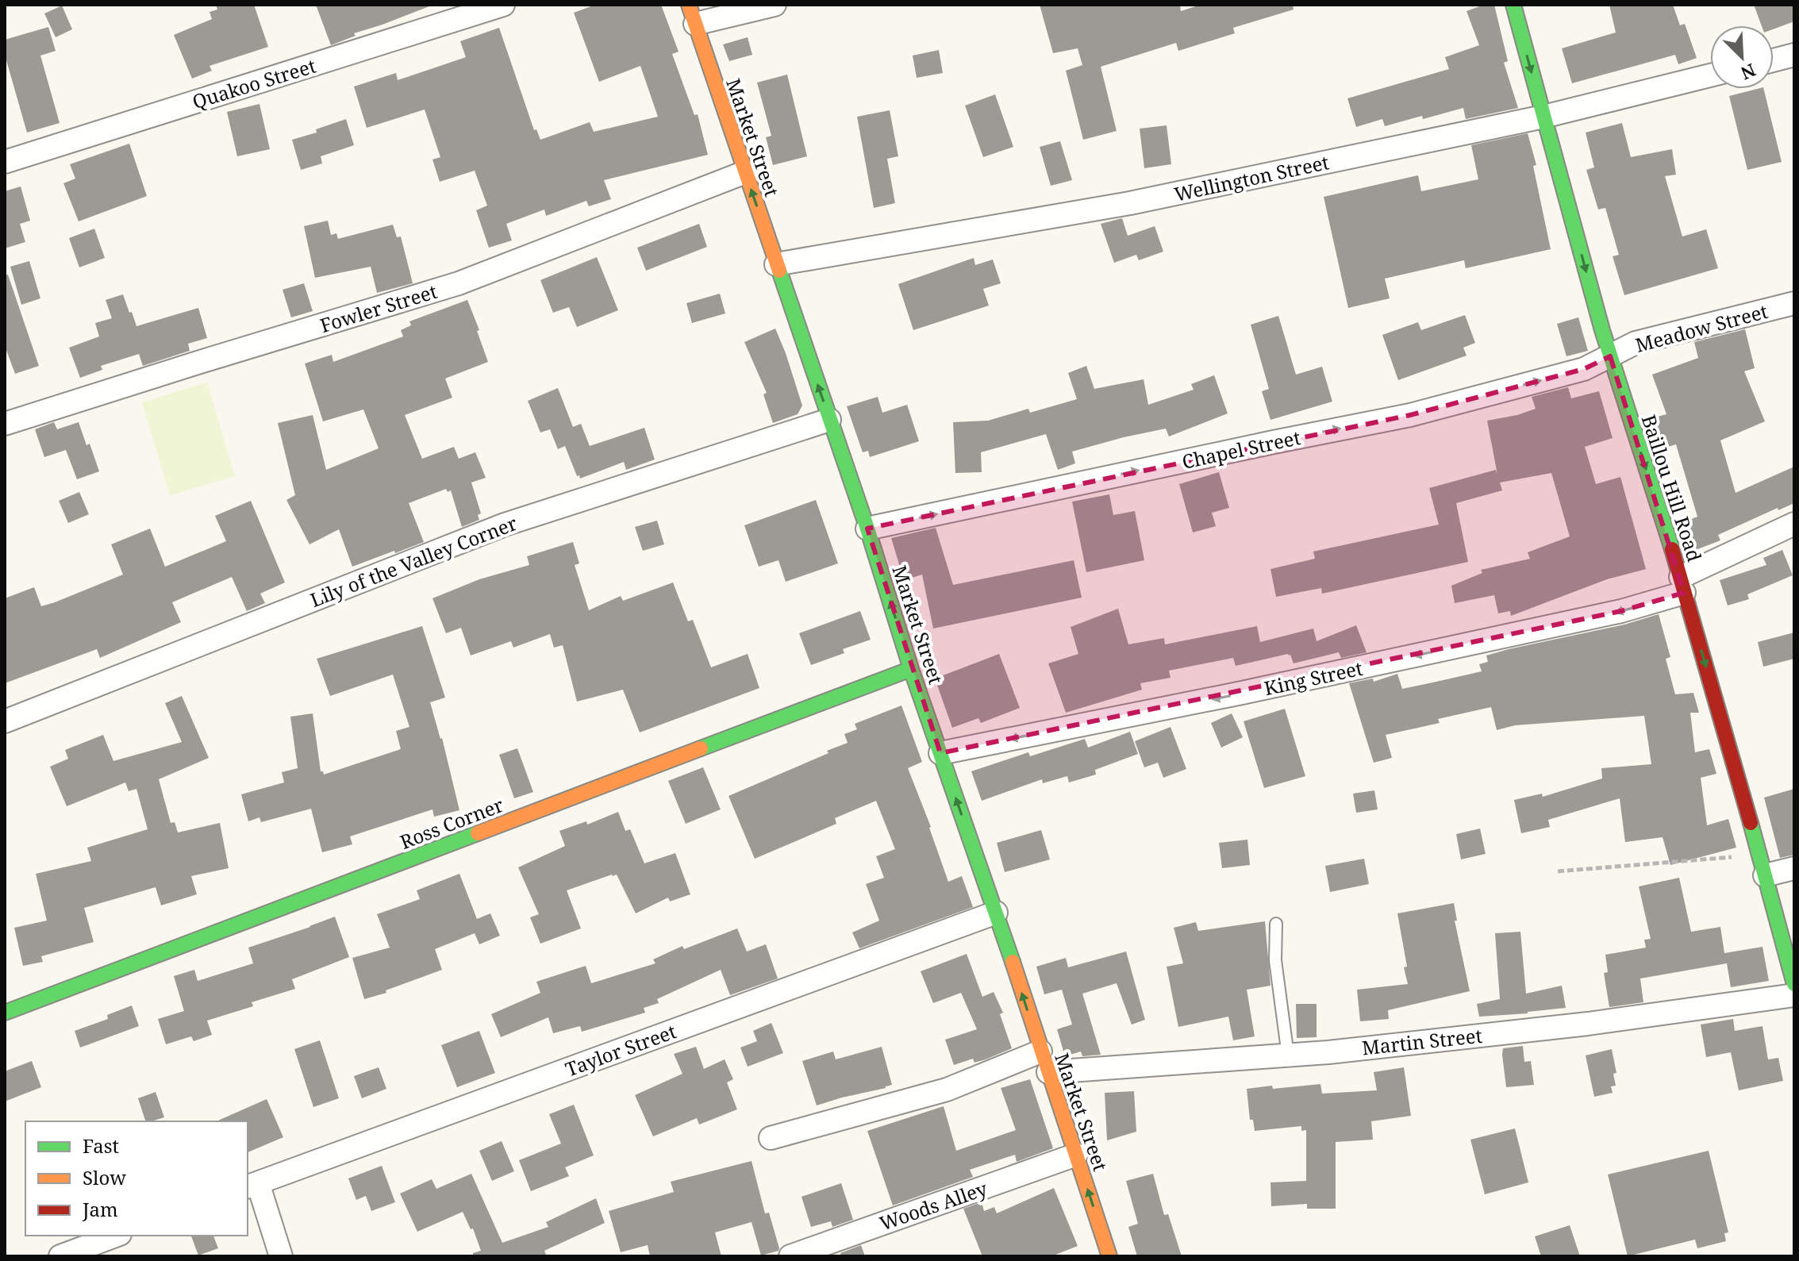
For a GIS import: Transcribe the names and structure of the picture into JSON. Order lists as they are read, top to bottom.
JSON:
{
  "streets": {
    "main road": ["Market Street", "Baillou Hill Road", "Ross Corner"],
    "street": [
      "Quakoo Street",
      "Wellington Street",
      "Fowler Street",
      "Meadow Street",
      "Chapel Street",
      "Lily of the Valley Corner",
      "King Street",
      "Martin Street",
      "Taylor Street",
      "Woods Alley"
    ]
  },
  "crossings": [
    ["Market Street", "Wellington Street"],
    ["Market Street", "Fowler Street"],
    ["Market Street", "Chapel Street"],
    ["Market Street", "Lily of the Valley Corner"],
    ["Market Street", "King Street"],
    ["Market Street", "Ross Corner"],
    ["Market Street", "Martin Street"],
    ["Market Street", "Taylor Street"],
    ["Market Street", "Woods Alley"],
    ["Wellington Street", "Baillou Hill Road"],
    ["Meadow Street", "Chapel Street"],
    ["Meadow Street", "Baillou Hill Road"],
    ["Chapel Street", "Baillou Hill Road"],
    ["Baillou Hill Road", "King Street"]
  ],
  "one_way": [
    "Market Street",
    "Chapel Street",
    "Baillou Hill Road",
    "King Street"
  ],
  "legend": ["Fast", "Slow", "Jam"],
  "north": "bottom right"
}
